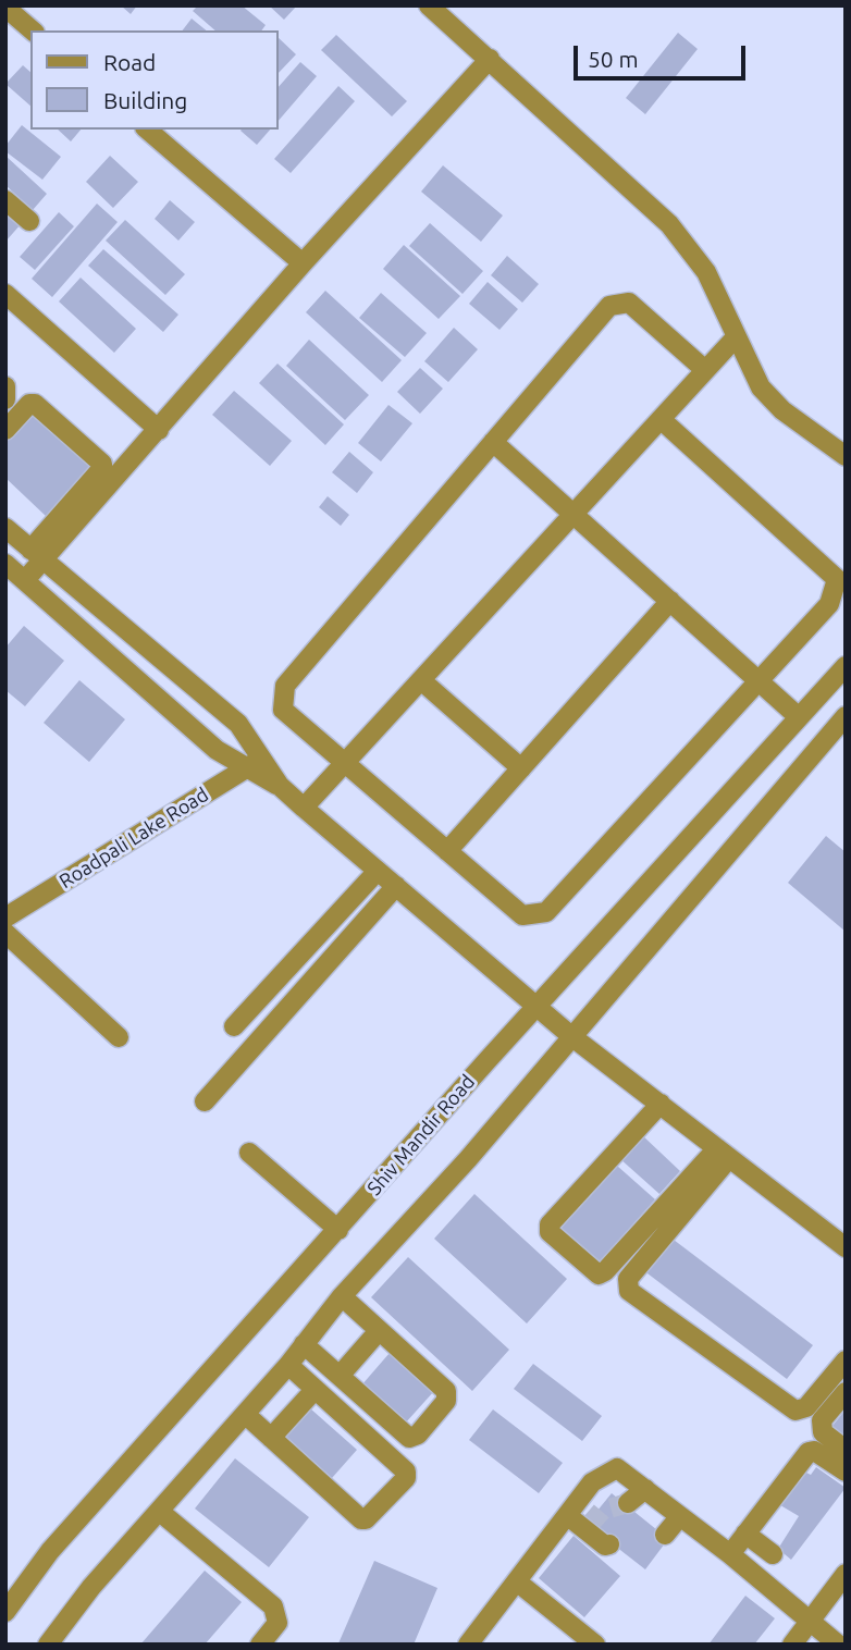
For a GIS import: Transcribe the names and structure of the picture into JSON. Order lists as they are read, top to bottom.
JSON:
{
  "streets": {
    "street": ["Roadpali Lake Road", "Shiv Mandir Road"]
  },
  "legend": ["Road", "Building"],
  "scale_bar": "50 m"
}
